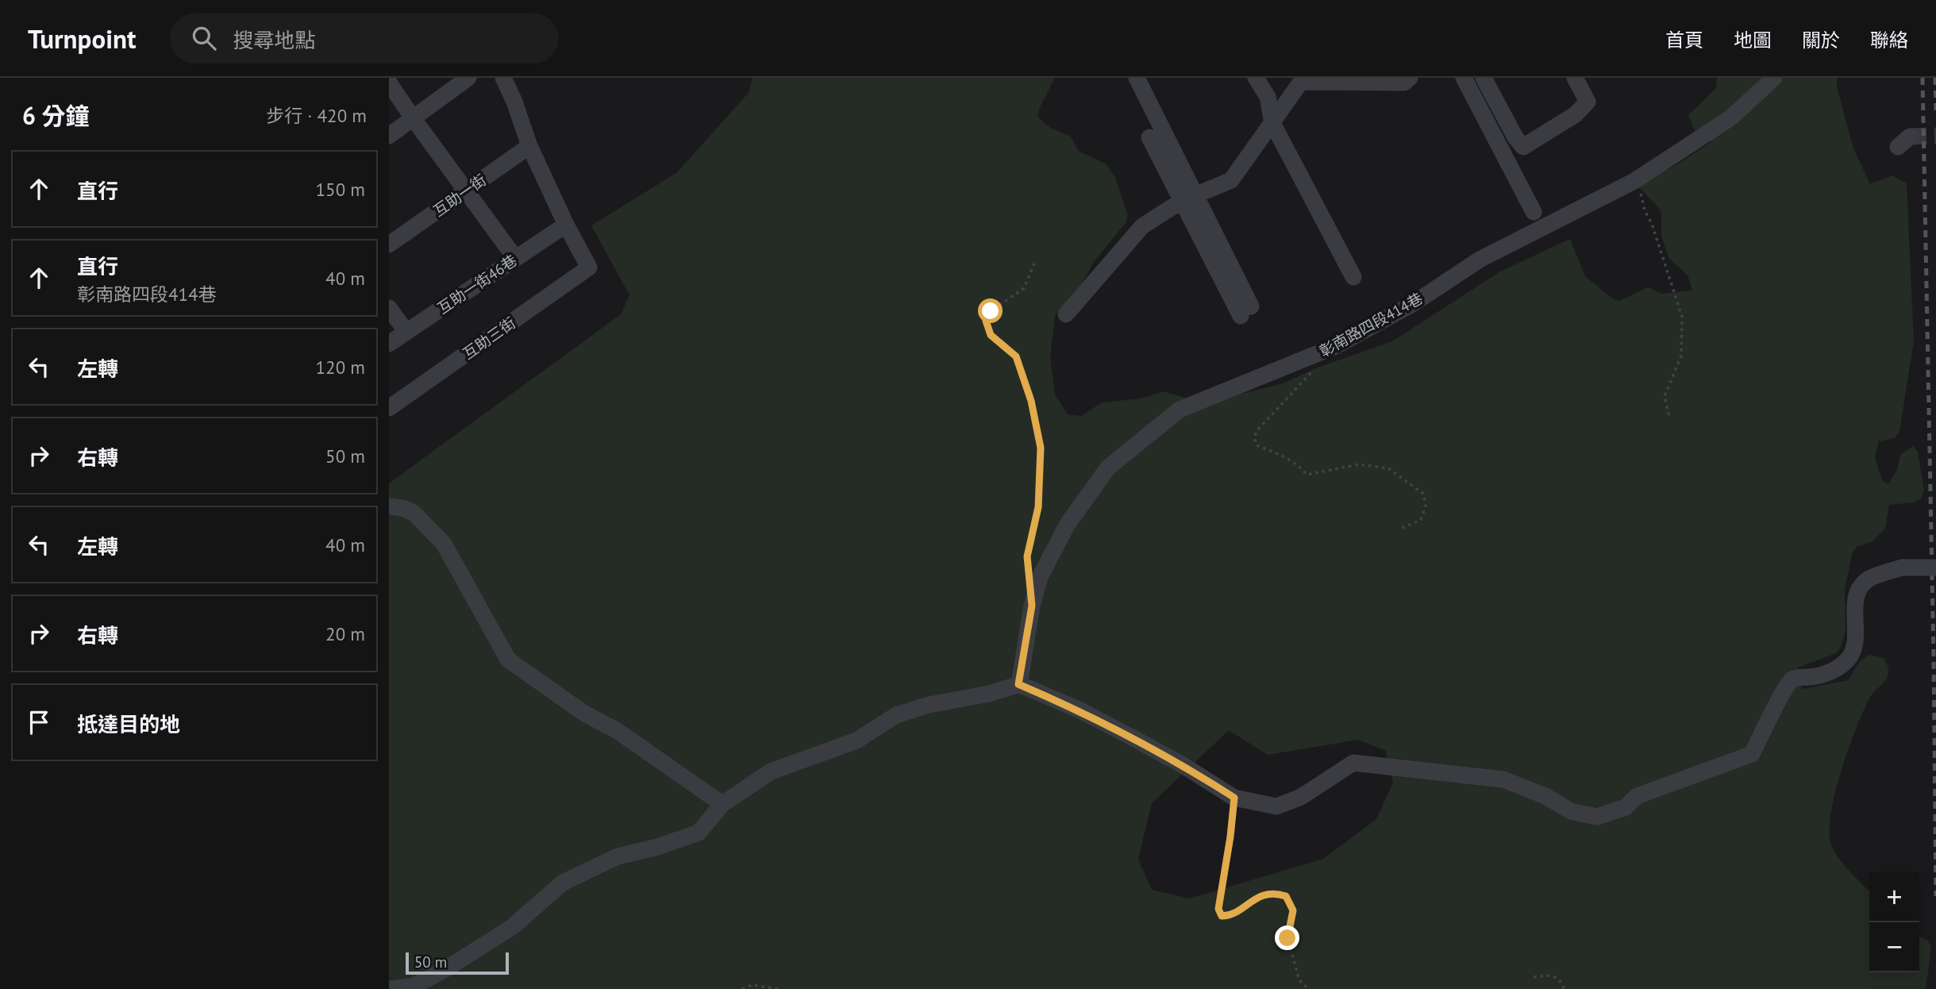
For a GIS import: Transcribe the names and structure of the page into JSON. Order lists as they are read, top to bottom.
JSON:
{
  "streets": {
    "street": [
      "互助一街",
      "互助一街46巷",
      "彰南路四段414巷",
      "互助三街"
    ]
  },
  "crossings": [
    ["互助一街46巷", "互助三街"]
  ],
  "scale_bar": "50 m",
  "page": {
    "header": "Turnpoint",
    "search": "搜尋地點",
    "nav": [
      "首頁",
      "地圖",
      "關於",
      "聯絡"
    ],
    "heading": ["6 分鐘", "步行 · 420 m"],
    "list": [
      ["直行", "150 m"],
      ["直行", "彰南路四段414巷", "40 m"],
      ["左轉", "120 m"],
      ["右轉", "50 m"],
      ["左轉", "40 m"],
      ["右轉", "20 m"],
      "抵達目的地"
    ],
    "map_buttons": ["+", "−"],
    "scale": "50 m"
  }
}
